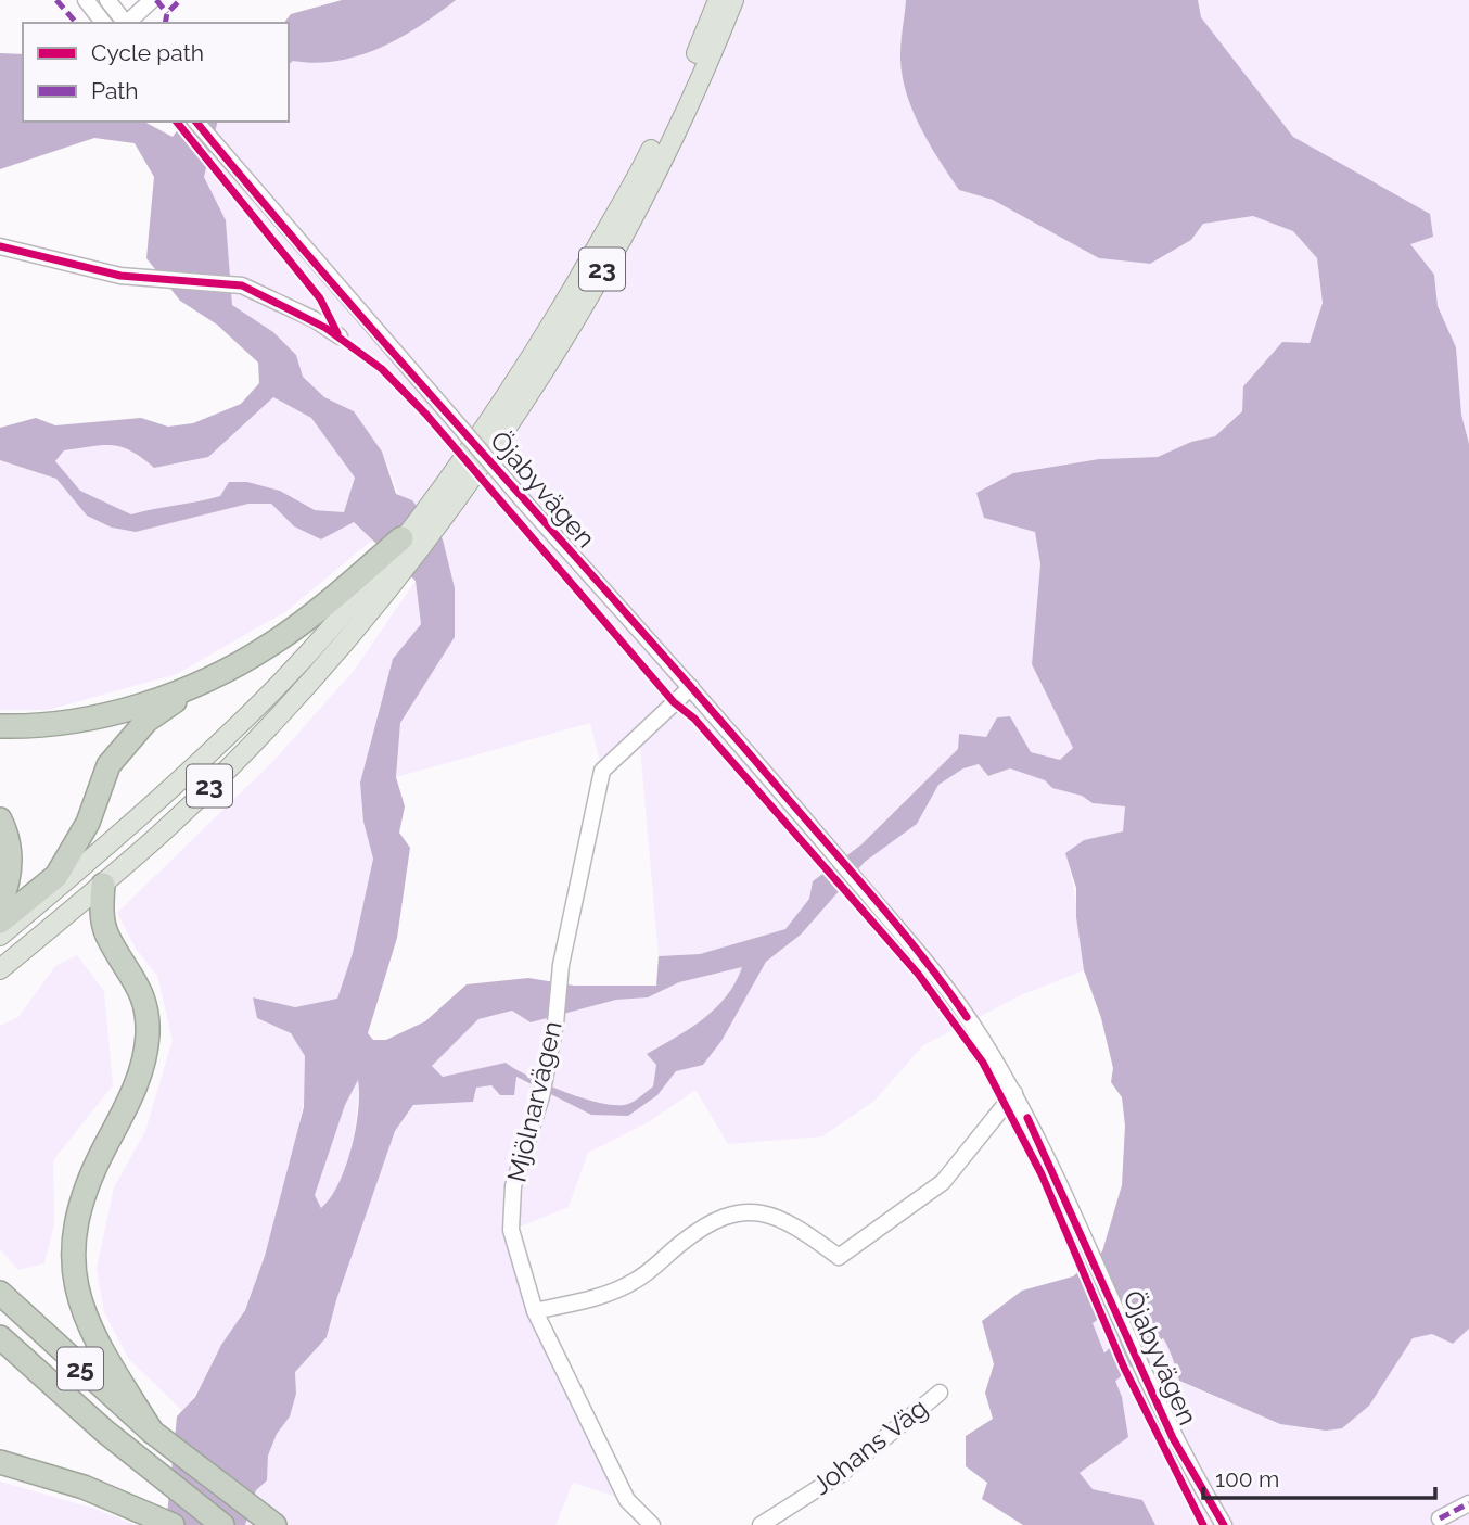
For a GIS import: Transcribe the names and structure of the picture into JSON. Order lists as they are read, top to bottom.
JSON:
{
  "streets": {
    "highway": ["25"],
    "main road": ["23"],
    "street": ["Öjabyvägen", "Mjölnarvägen", "Johans Väg"]
  },
  "crossings": [
    ["Öjabyvägen", "Mjölnarvägen"]
  ],
  "legend": ["Cycle path", "Path"],
  "scale_bar": "100 m"
}
